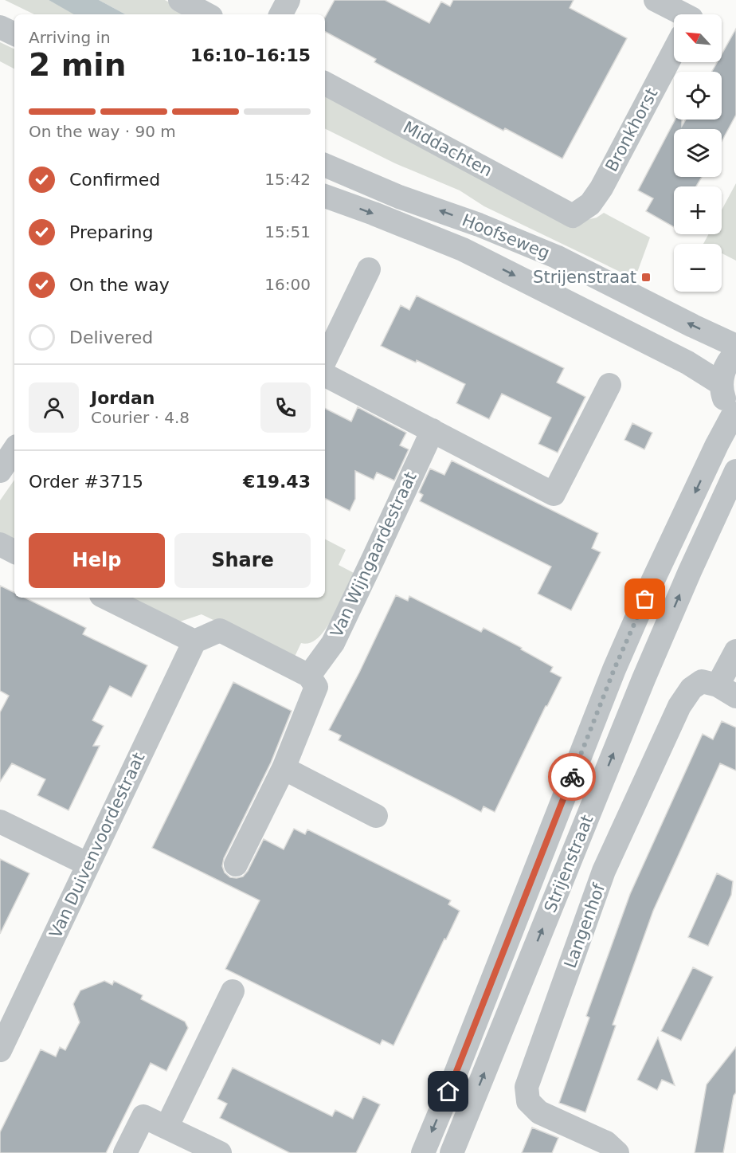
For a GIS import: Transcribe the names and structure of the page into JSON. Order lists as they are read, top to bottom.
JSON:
{
  "streets": {
    "street": [
      "Bronkhorst",
      "Middachten",
      "Hoofseweg",
      "Van Wijngaardestraat",
      "Van Duivenvoordestraat",
      "Strijenstraat",
      "Langenhof"
    ]
  },
  "crossings": [
    ["Bronkhorst", "Middachten"]
  ],
  "places": {
    "transit": ["Strijenstraat"]
  },
  "north": "top left",
  "page": {
    "map_buttons": ["+", "−"],
    "heading": ["2 min", "Arriving in", "16:10–16:15"],
    "panel": [
      "Jordan",
      "Courier · 4.8",
      "Order #3715",
      "€19.43"
    ],
    "bar": "On the way · 90 m",
    "list": [
      ["Confirmed", "15:42"],
      ["Preparing", "15:51"],
      ["On the way", "16:00"],
      "Delivered"
    ],
    "buttons": ["Help", "Share"]
  }
}
